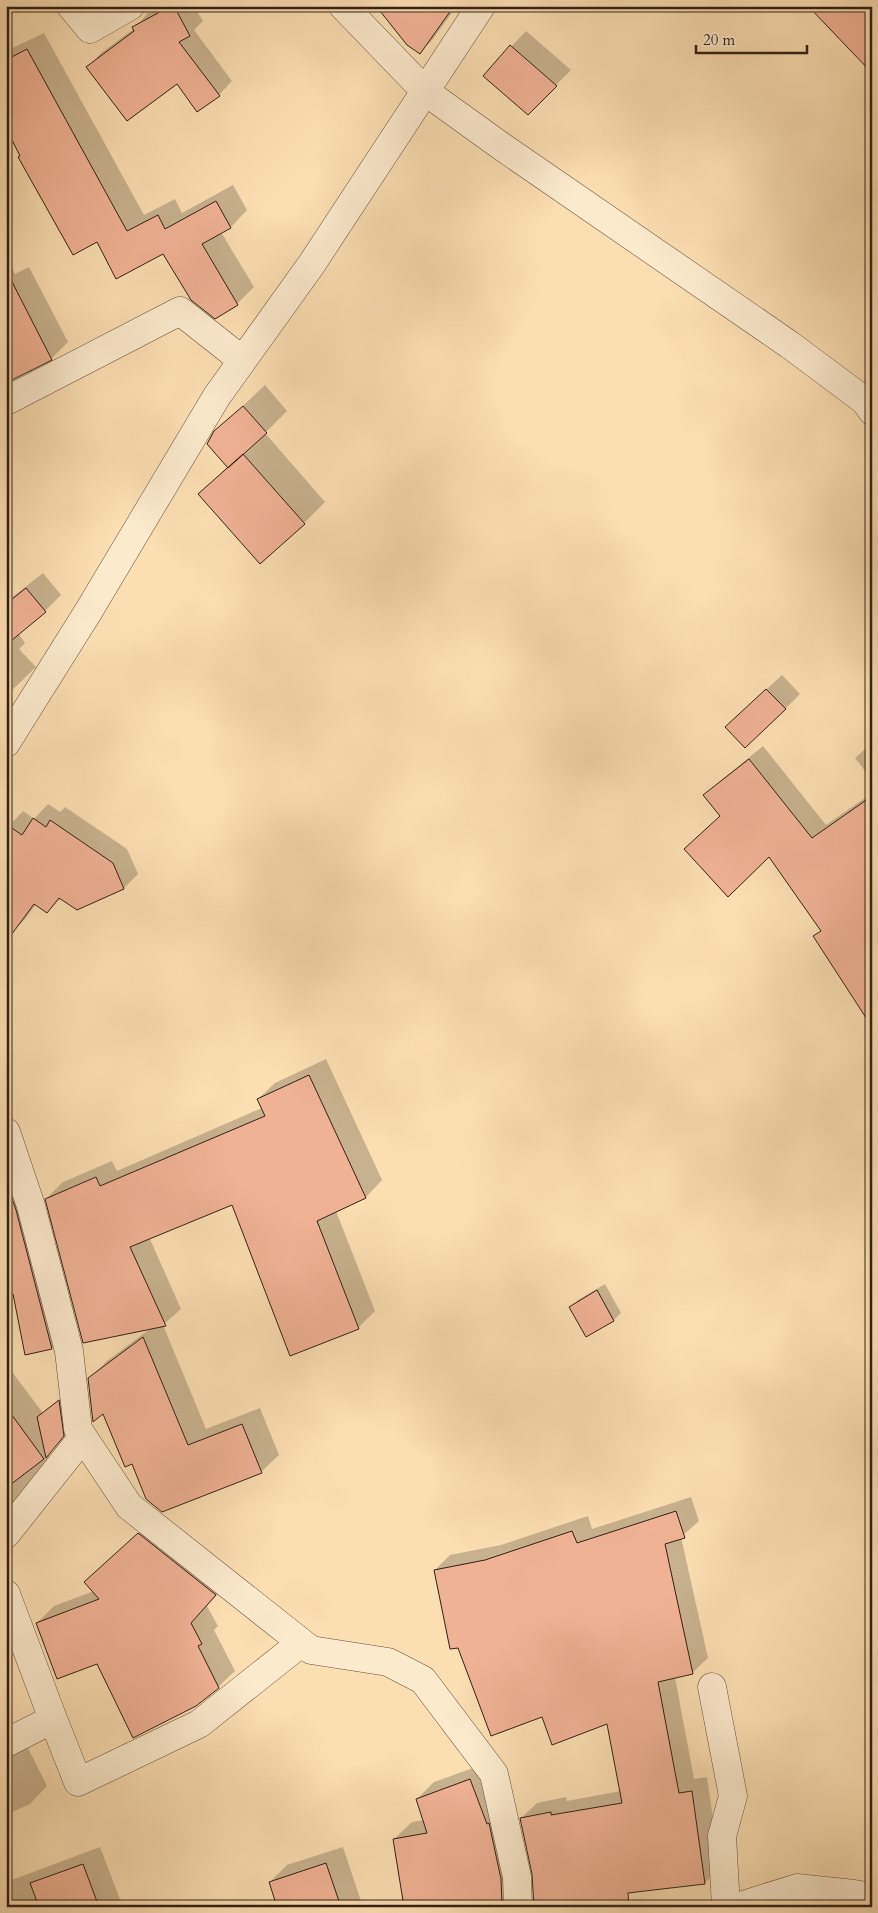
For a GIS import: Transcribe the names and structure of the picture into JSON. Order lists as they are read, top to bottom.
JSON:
{
  "scale_bar": "20 m"
}
